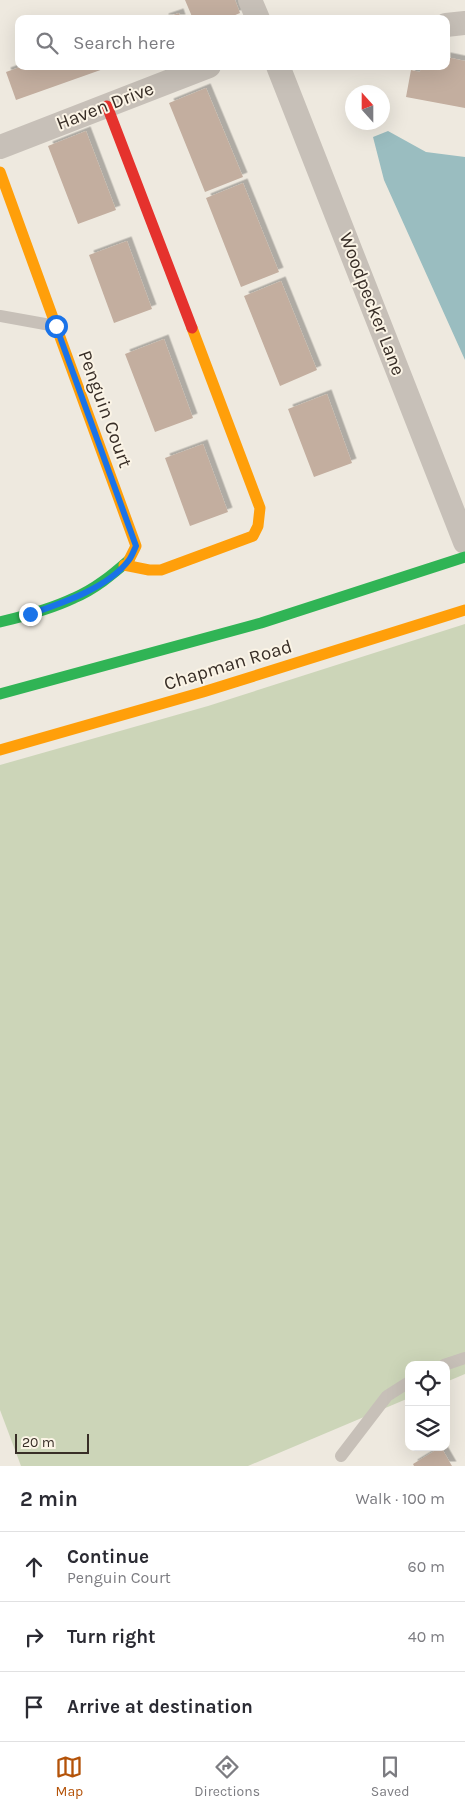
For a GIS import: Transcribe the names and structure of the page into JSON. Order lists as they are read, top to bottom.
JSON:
{
  "streets": {
    "street": [
      "Haven Drive",
      "Woodpecker Lane",
      "Penguin Court",
      "Chapman Road"
    ]
  },
  "scale_bar": "20 m",
  "north": "top",
  "page": {
    "search": "Search here",
    "scale": "20 m",
    "heading": ["2 min", "Walk · 100 m"],
    "list": [
      ["Continue", "Penguin Court", "60 m"],
      ["Turn right", "40 m"],
      "Arrive at destination"
    ],
    "nav": ["Map", "Directions", "Saved"]
  }
}
